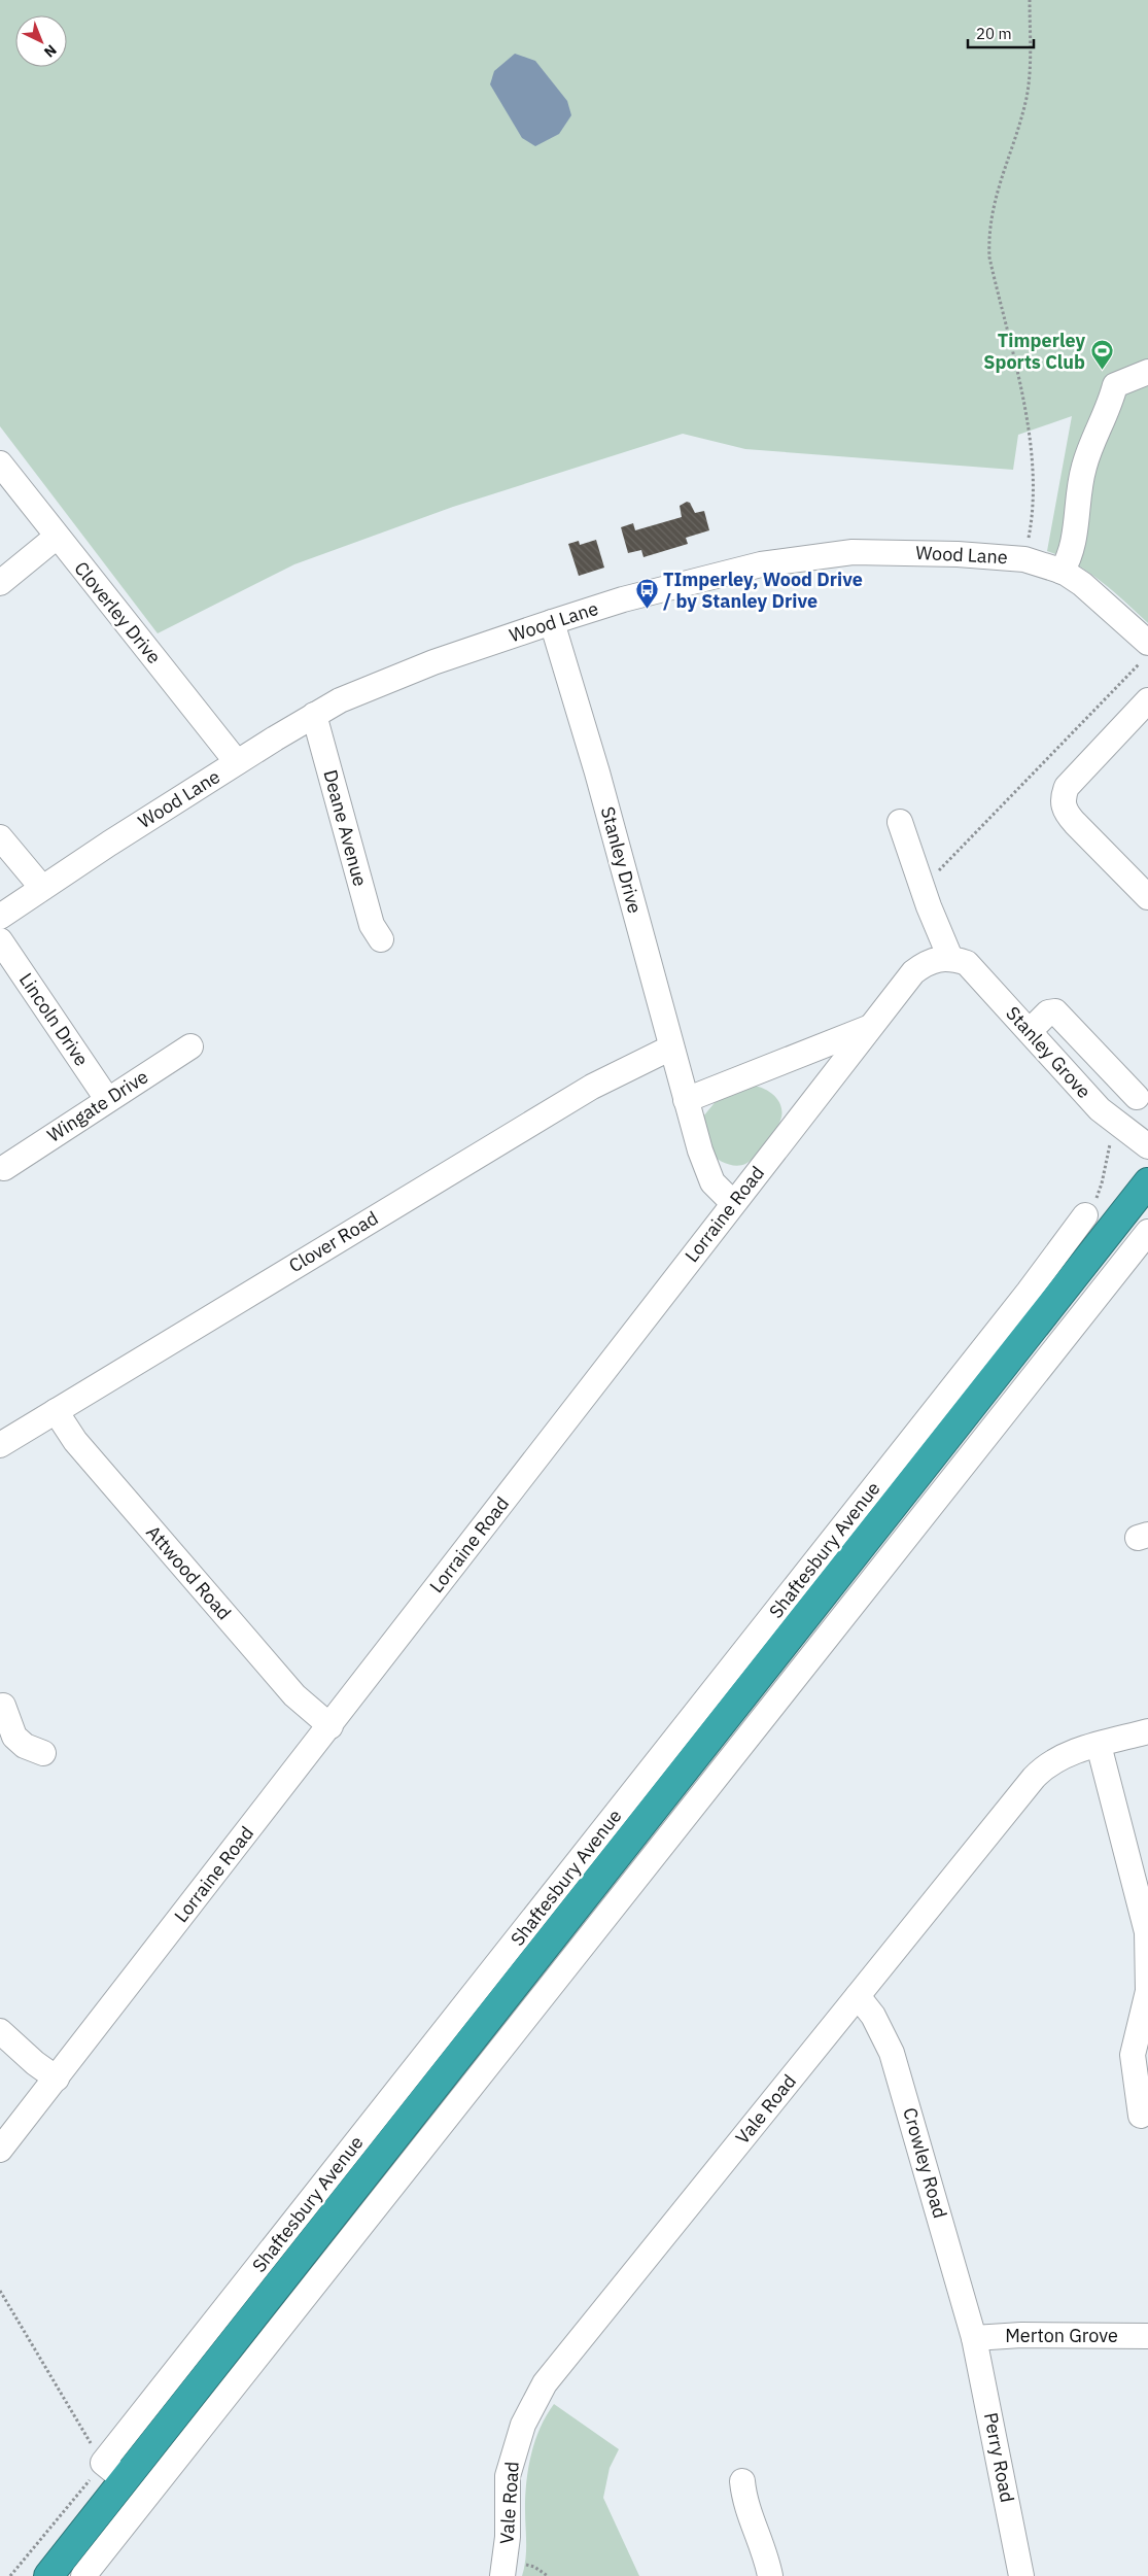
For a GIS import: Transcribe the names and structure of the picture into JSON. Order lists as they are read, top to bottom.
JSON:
{
  "streets": {
    "highway": ["Shaftesbury Avenue"],
    "street": [
      "Wood Lane",
      "Cloverley Drive",
      "Deane Avenue",
      "Stanley Drive",
      "Lincoln Drive",
      "Stanley Grove",
      "Wingate Drive",
      "Lorraine Road",
      "Clover Road",
      "Attwood Road",
      "Vale Road",
      "Crowley Road",
      "Merton Grove",
      "Perry Road"
    ]
  },
  "crossings": [
    ["Wood Lane", "Cloverley Drive"],
    ["Wood Lane", "Deane Avenue"],
    ["Wood Lane", "Stanley Drive"],
    ["Stanley Drive", "Lorraine Road"],
    ["Stanley Drive", "Clover Road"],
    ["Lincoln Drive", "Wingate Drive"],
    ["Stanley Grove", "Lorraine Road"],
    ["Lorraine Road", "Attwood Road"],
    ["Clover Road", "Attwood Road"],
    ["Vale Road", "Crowley Road"],
    ["Crowley Road", "Merton Grove"],
    ["Crowley Road", "Perry Road"],
    ["Merton Grove", "Perry Road"]
  ],
  "places": {
    "sports": ["Timperley Sports Club"],
    "bus stop": ["TImperley, Wood Drive / by Stanley Drive"]
  },
  "scale_bar": "20 m",
  "north": "bottom right"
}
